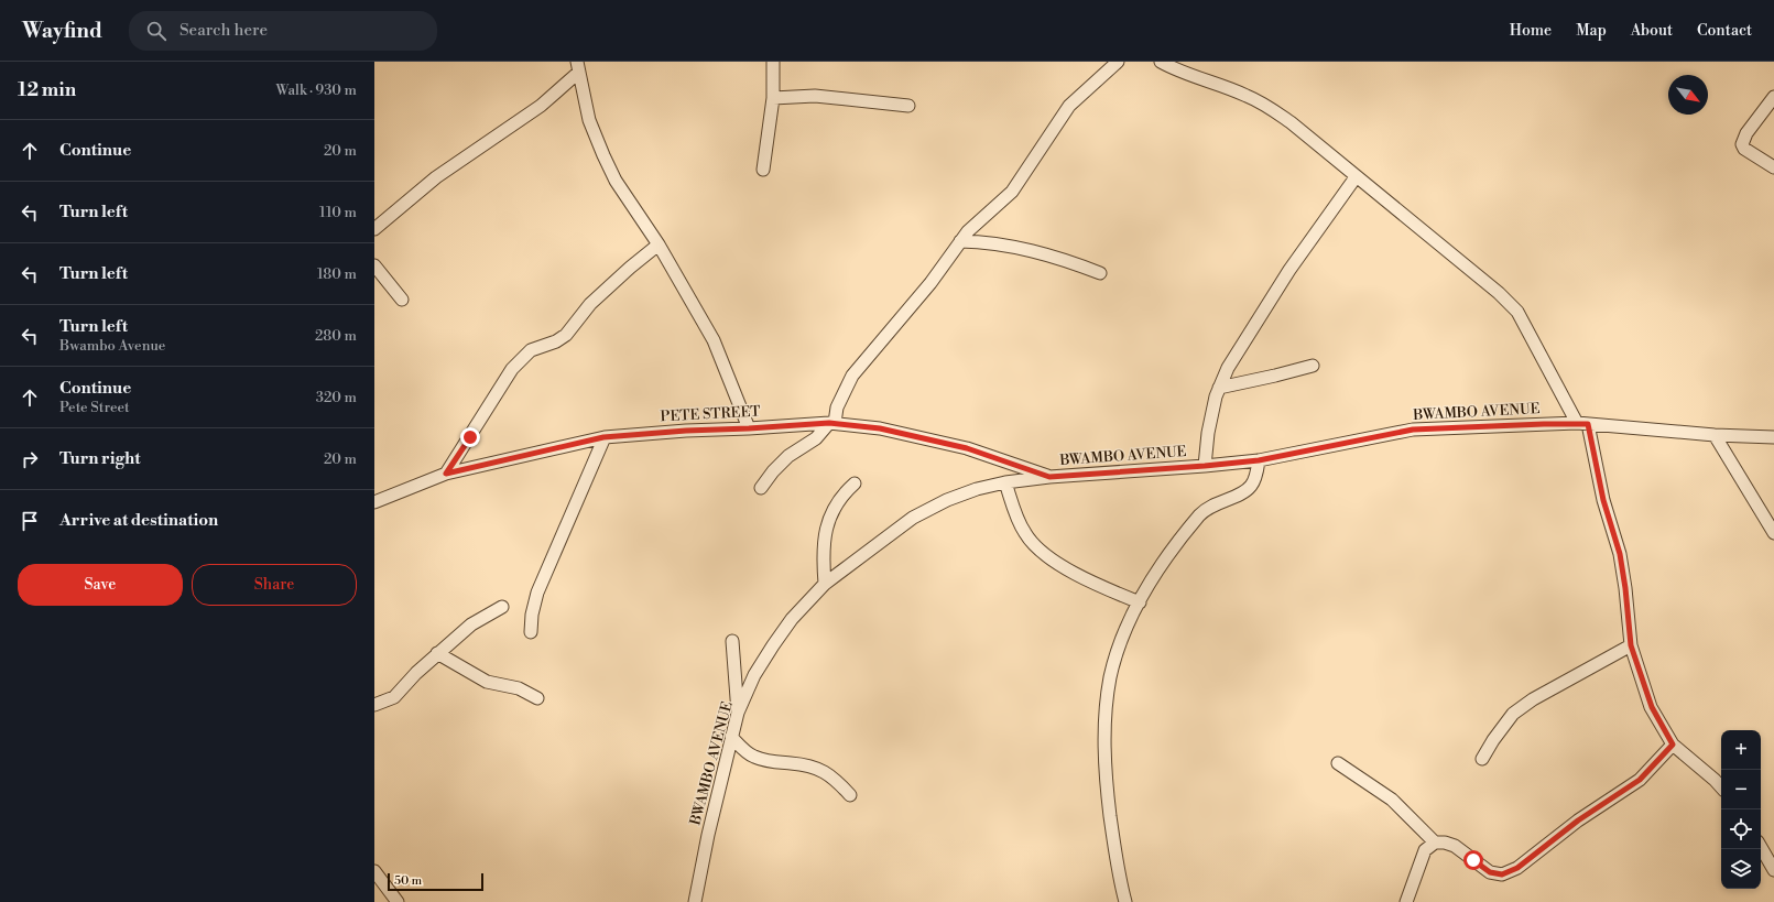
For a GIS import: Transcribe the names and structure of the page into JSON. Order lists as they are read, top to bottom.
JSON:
{
  "streets": {
    "street": ["BWAMBO AVENUE", "PETE STREET"]
  },
  "crossings": [
    ["BWAMBO AVENUE", "PETE STREET"]
  ],
  "scale_bar": "50 m",
  "north": "bottom right",
  "page": {
    "header": "Wayfind",
    "search": "Search here",
    "nav": [
      "Home",
      "Map",
      "About",
      "Contact"
    ],
    "heading": ["12 min", "Walk · 930 m"],
    "list": [
      ["Continue", "20 m"],
      ["Turn left", "110 m"],
      ["Turn left", "180 m"],
      ["Turn left", "Bwambo Avenue", "280 m"],
      ["Continue", "Pete Street", "320 m"],
      ["Turn right", "20 m"],
      "Arrive at destination"
    ],
    "buttons": ["Save", "Share"],
    "map_buttons": ["+", "−"],
    "scale": "50 m"
  }
}
